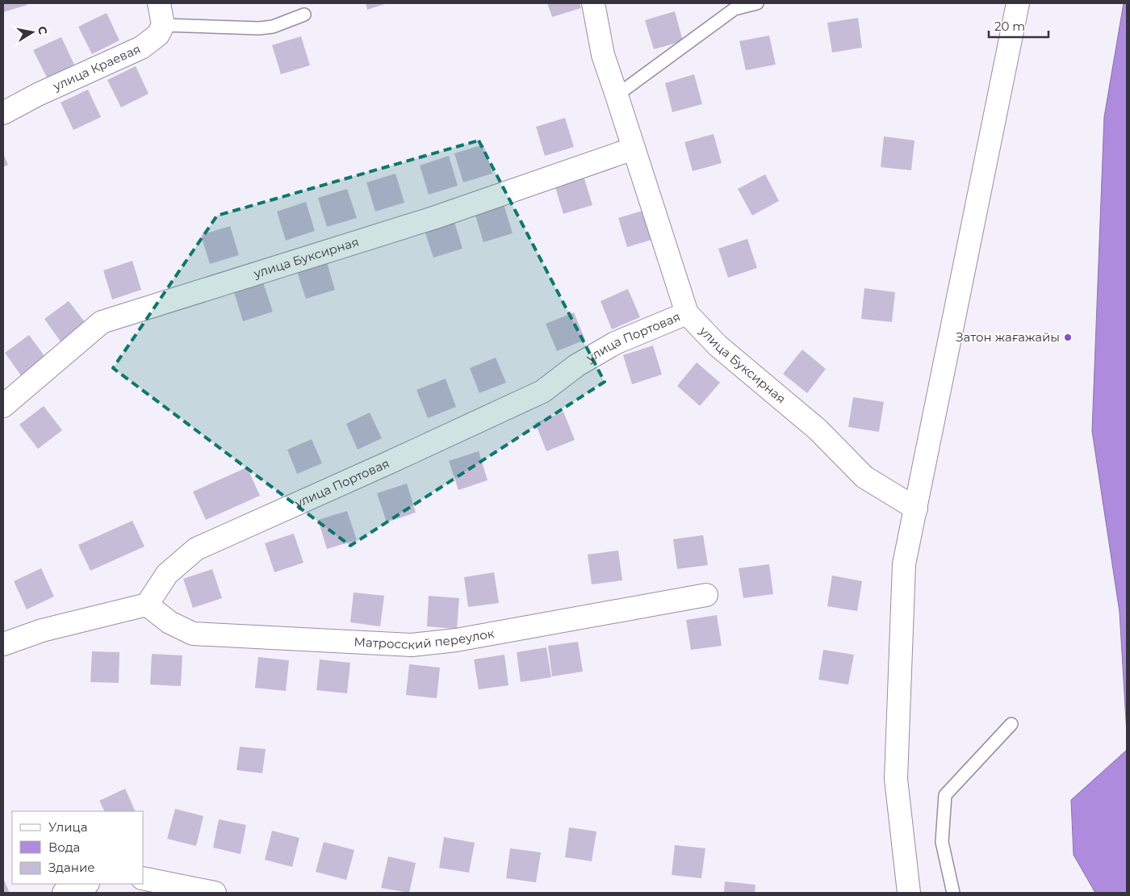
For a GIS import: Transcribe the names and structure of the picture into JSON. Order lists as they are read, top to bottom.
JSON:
{
  "streets": {
    "street": [
      "улица Краевая",
      "улица Буксирная",
      "улица Портовая",
      "Матросский переулок"
    ]
  },
  "crossings": [
    ["улица Буксирная", "улица Портовая"],
    ["улица Портовая", "Матросский переулок"]
  ],
  "places": ["Затон жағажайы"],
  "legend": ["Улица", "Вода", "Здание"],
  "scale_bar": "20 m",
  "north": "right"
}
